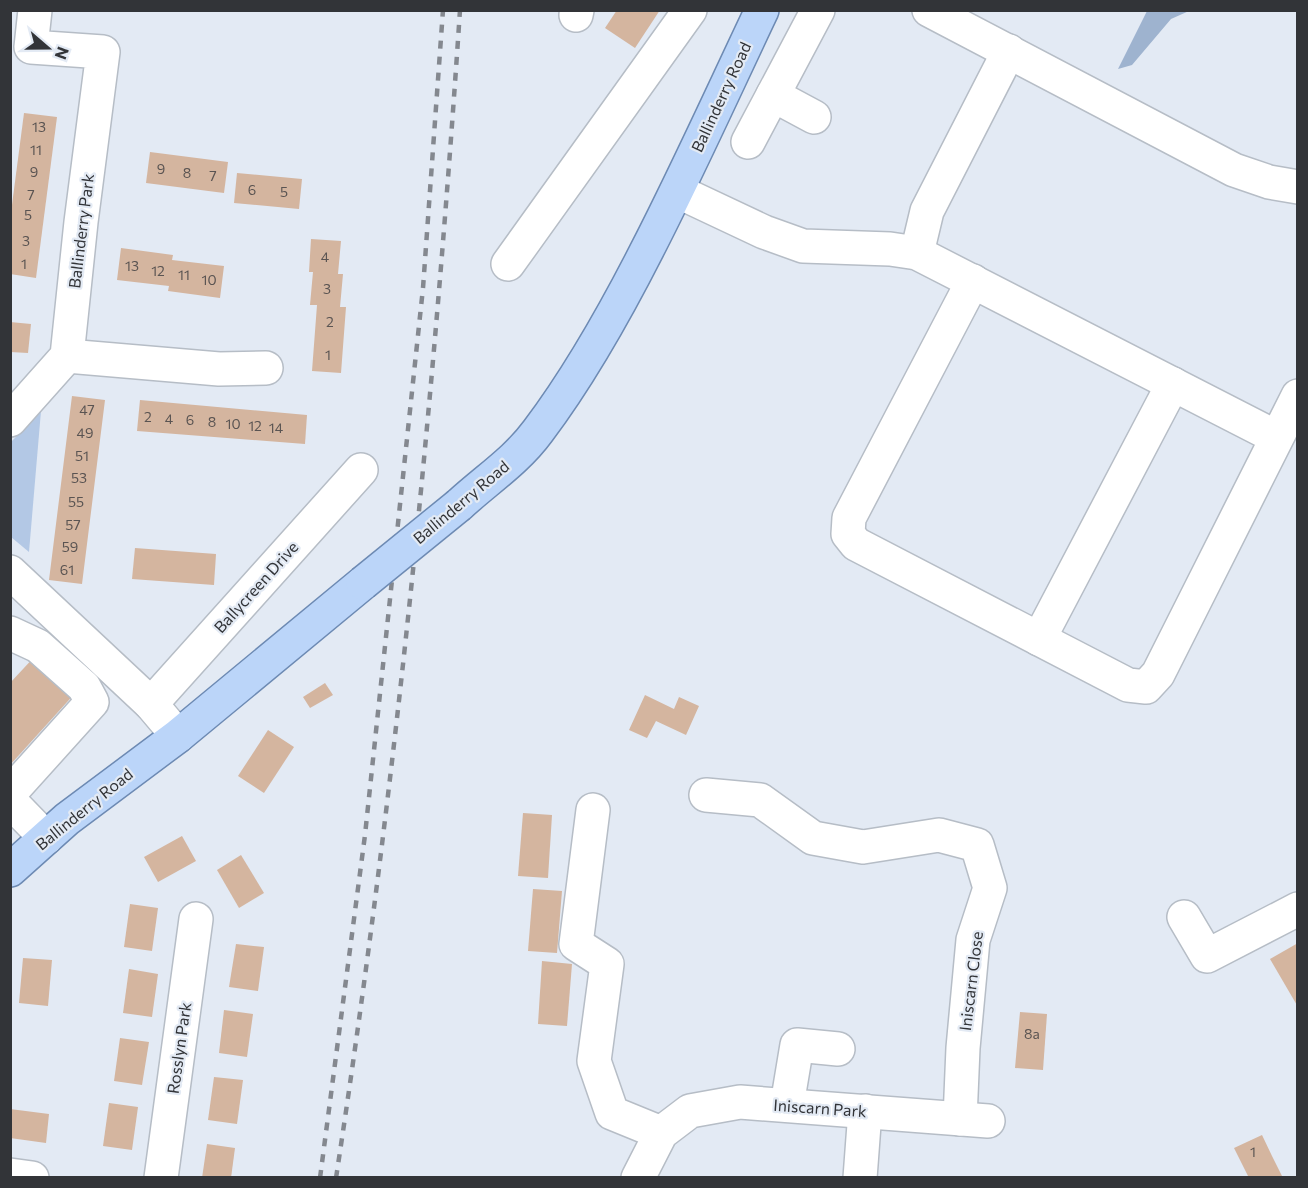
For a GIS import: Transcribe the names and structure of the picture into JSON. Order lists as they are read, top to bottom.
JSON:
{
  "streets": {
    "main road": ["Ballinderry Road"],
    "street": [
      "Ballinderry Park",
      "Ballycreen Drive",
      "Iniscarn Close",
      "Rosslyn Park",
      "Iniscarn Park"
    ]
  },
  "crossings": [
    ["Iniscarn Close", "Iniscarn Park"]
  ],
  "house_numbers": [
    "13",
    "11",
    "9",
    "9",
    "8",
    "7",
    "6",
    "5",
    "7",
    "5",
    "3",
    "4",
    "1",
    "13",
    "12",
    "11",
    "10",
    "3",
    "2",
    "1",
    "47",
    "2",
    "4",
    "6",
    "8",
    "10",
    "12",
    "14",
    "49",
    "51",
    "53",
    "55",
    "57",
    "59",
    "61",
    "8a",
    "1"
  ],
  "north": "right"
}
